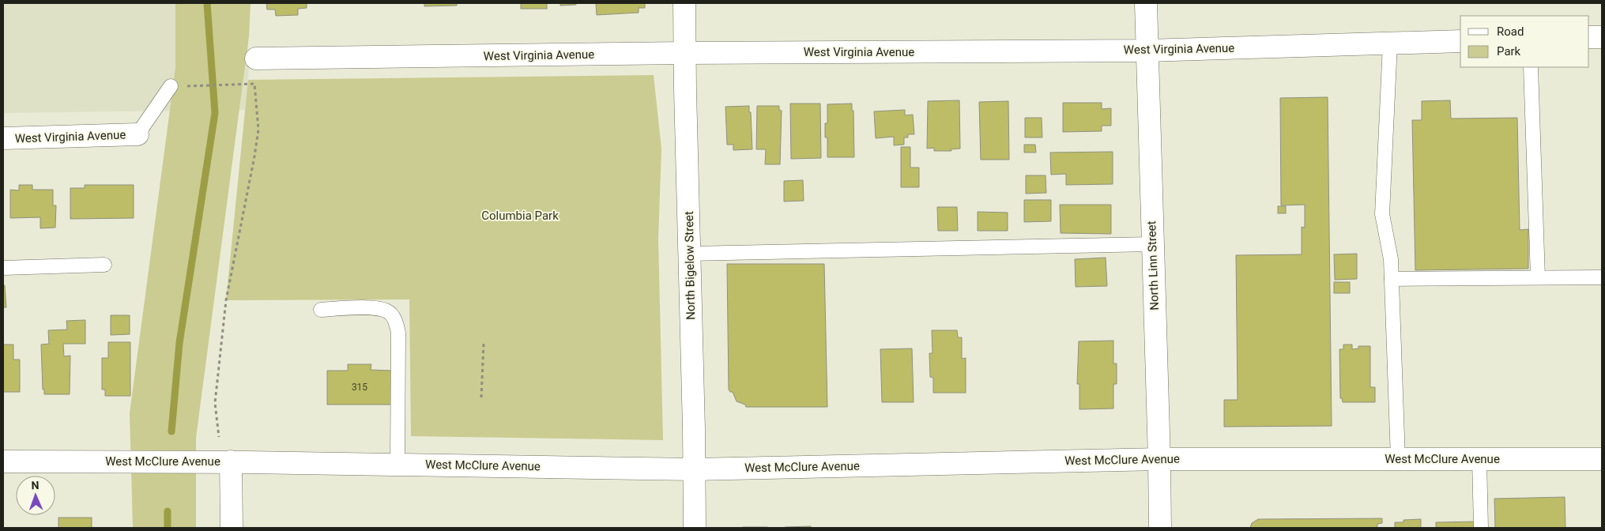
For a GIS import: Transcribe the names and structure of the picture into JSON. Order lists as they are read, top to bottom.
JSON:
{
  "streets": {
    "street": [
      "West Virginia Avenue",
      "North Bigelow Street",
      "North Linn Street",
      "West McClure Avenue"
    ]
  },
  "crossings": [
    ["West Virginia Avenue", "North Bigelow Street"],
    ["West Virginia Avenue", "North Linn Street"],
    ["North Bigelow Street", "West McClure Avenue"],
    ["North Linn Street", "West McClure Avenue"]
  ],
  "parks": ["Columbia Park"],
  "house_numbers": ["315"],
  "legend": ["Road", "Park"],
  "north": "top"
}
